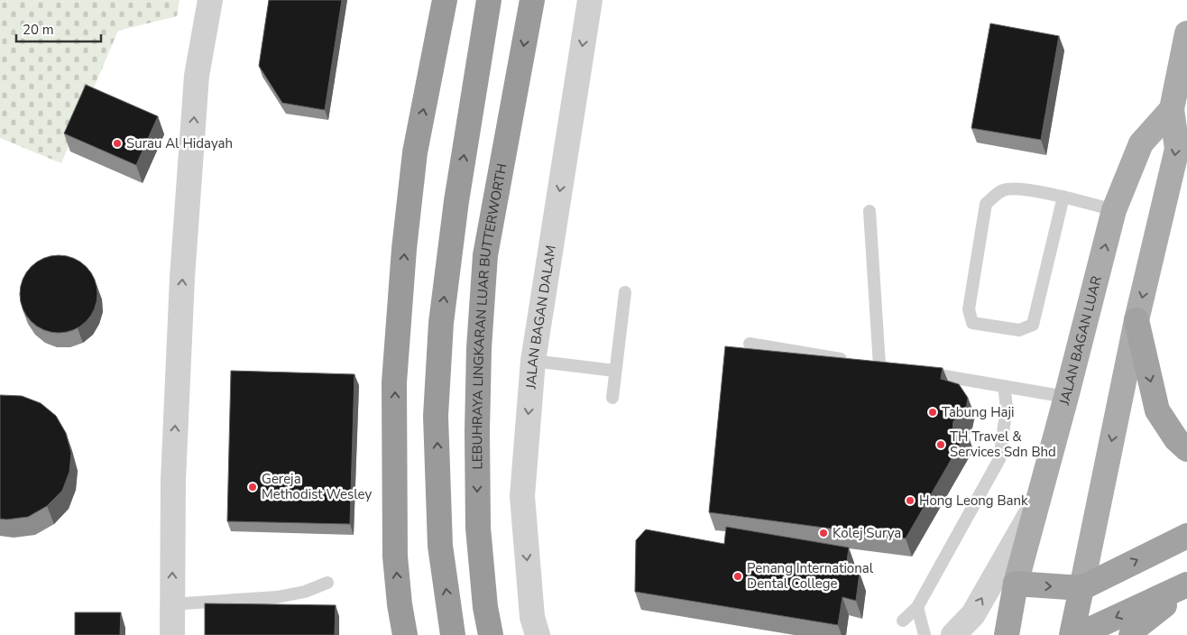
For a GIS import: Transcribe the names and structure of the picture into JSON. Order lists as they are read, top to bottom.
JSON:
{
  "streets": {
    "highway": ["LEBUHRAYA LINGKARAN LUAR BUTTERWORTH"],
    "main road": ["JALAN BAGAN LUAR"],
    "street": ["JALAN BAGAN DALAM"]
  },
  "one_way": ["JALAN BAGAN DALAM"],
  "places": [
    "Surau Al Hidayah",
    "Tabung Haji",
    "TH Travel & Services Sdn Bhd",
    "Gereja Methodist Wesley",
    "Hong Leong Bank",
    "Kolej Surya",
    "Penang International Dental College"
  ],
  "scale_bar": "20 m"
}
